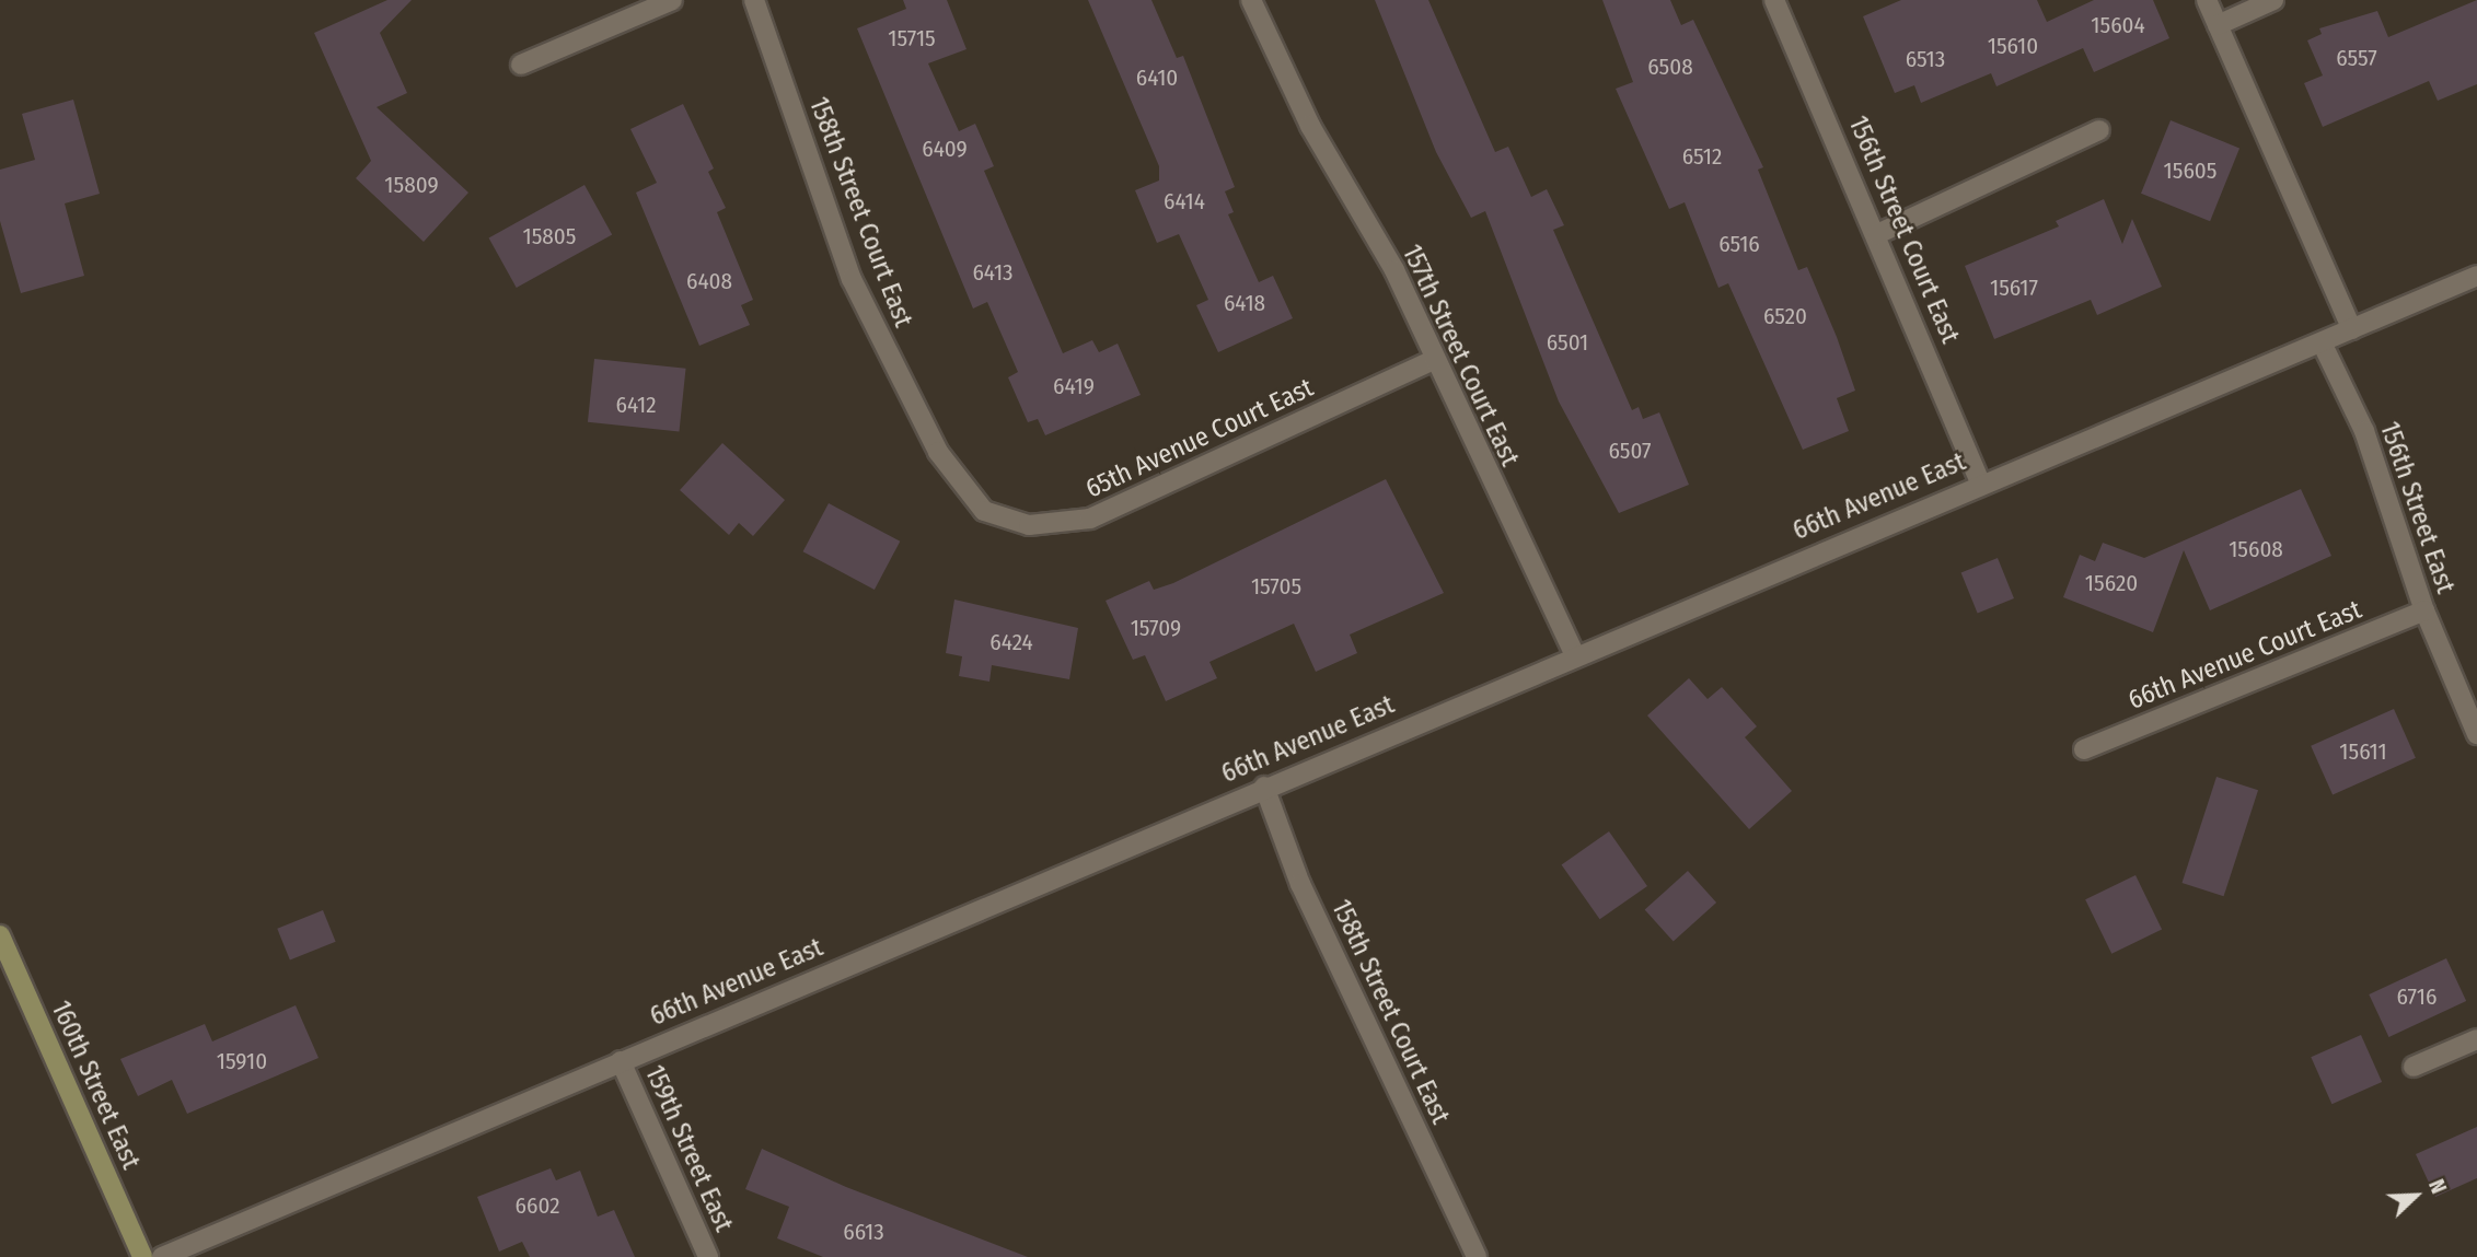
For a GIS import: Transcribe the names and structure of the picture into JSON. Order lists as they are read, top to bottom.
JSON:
{
  "streets": {
    "main road": ["160th Street East"],
    "street": [
      "158th Street Court East",
      "156th Street Court East",
      "157th Street Court East",
      "65th Avenue Court East",
      "66th Avenue East",
      "156th Street East",
      "66th Avenue Court East",
      "159th Street East"
    ]
  },
  "crossings": [
    ["158th Street Court East", "65th Avenue Court East"],
    ["158th Street Court East", "66th Avenue East"],
    ["156th Street Court East", "66th Avenue East"],
    ["157th Street Court East", "65th Avenue Court East"],
    ["157th Street Court East", "66th Avenue East"],
    ["66th Avenue East", "156th Street East"],
    ["66th Avenue East", "159th Street East"],
    ["156th Street East", "66th Avenue Court East"]
  ],
  "house_numbers": [
    "15604",
    "15715",
    "15610",
    "6557",
    "6513",
    "6508",
    "6410",
    "6409",
    "6512",
    "15605",
    "15809",
    "6414",
    "15805",
    "6516",
    "6413",
    "6408",
    "15617",
    "6418",
    "6520",
    "6501",
    "6419",
    "6412",
    "6507",
    "15608",
    "15620",
    "15705",
    "15709",
    "6424",
    "15611",
    "6716",
    "15910",
    "6602",
    "6613"
  ],
  "north": "top right"
}
